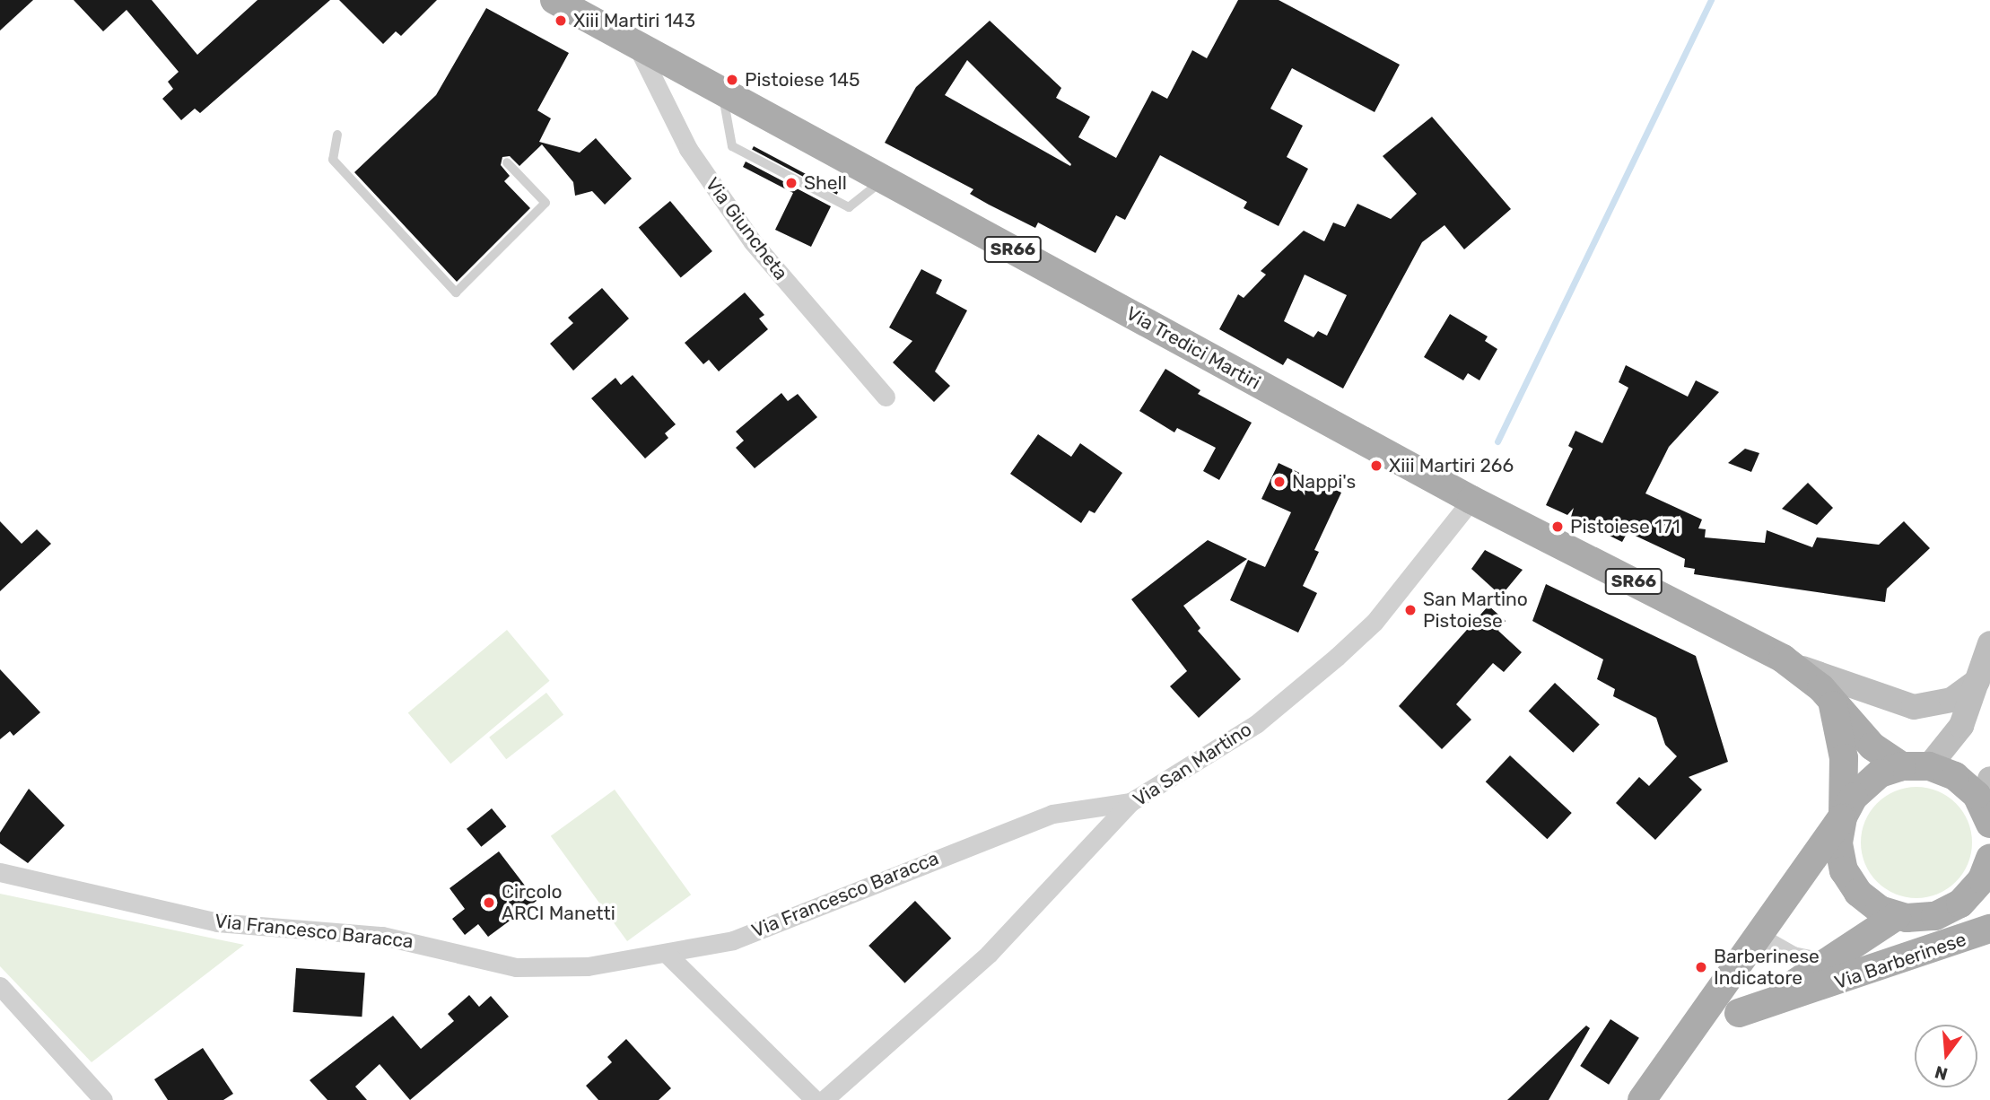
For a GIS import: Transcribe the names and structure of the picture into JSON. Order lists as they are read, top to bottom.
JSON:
{
  "streets": {
    "main road": ["SR66", "Via Tredici Martiri", "Via Barberinese"],
    "street": ["Via Giuncheta", "Via San Martino", "Via Francesco Baracca"]
  },
  "crossings": [
    ["Via Giuncheta", "Via Tredici Martiri"],
    ["SR66", "Via Tredici Martiri"],
    ["SR66", "Via Barberinese"],
    ["Via Tredici Martiri", "Via San Martino"],
    ["Via Tredici Martiri", "Via Barberinese"],
    ["Via San Martino", "Via Francesco Baracca"]
  ],
  "places": [
    "Xiii Martiri 143",
    "Pistoiese 145",
    "Shell",
    "Xiii Martiri 266",
    "Nappi's",
    "Pistoiese 171",
    "San Martino Pistoiese",
    "Circolo ARCI Manetti",
    "Barberinese Indicatore"
  ],
  "north": "bottom"
}
